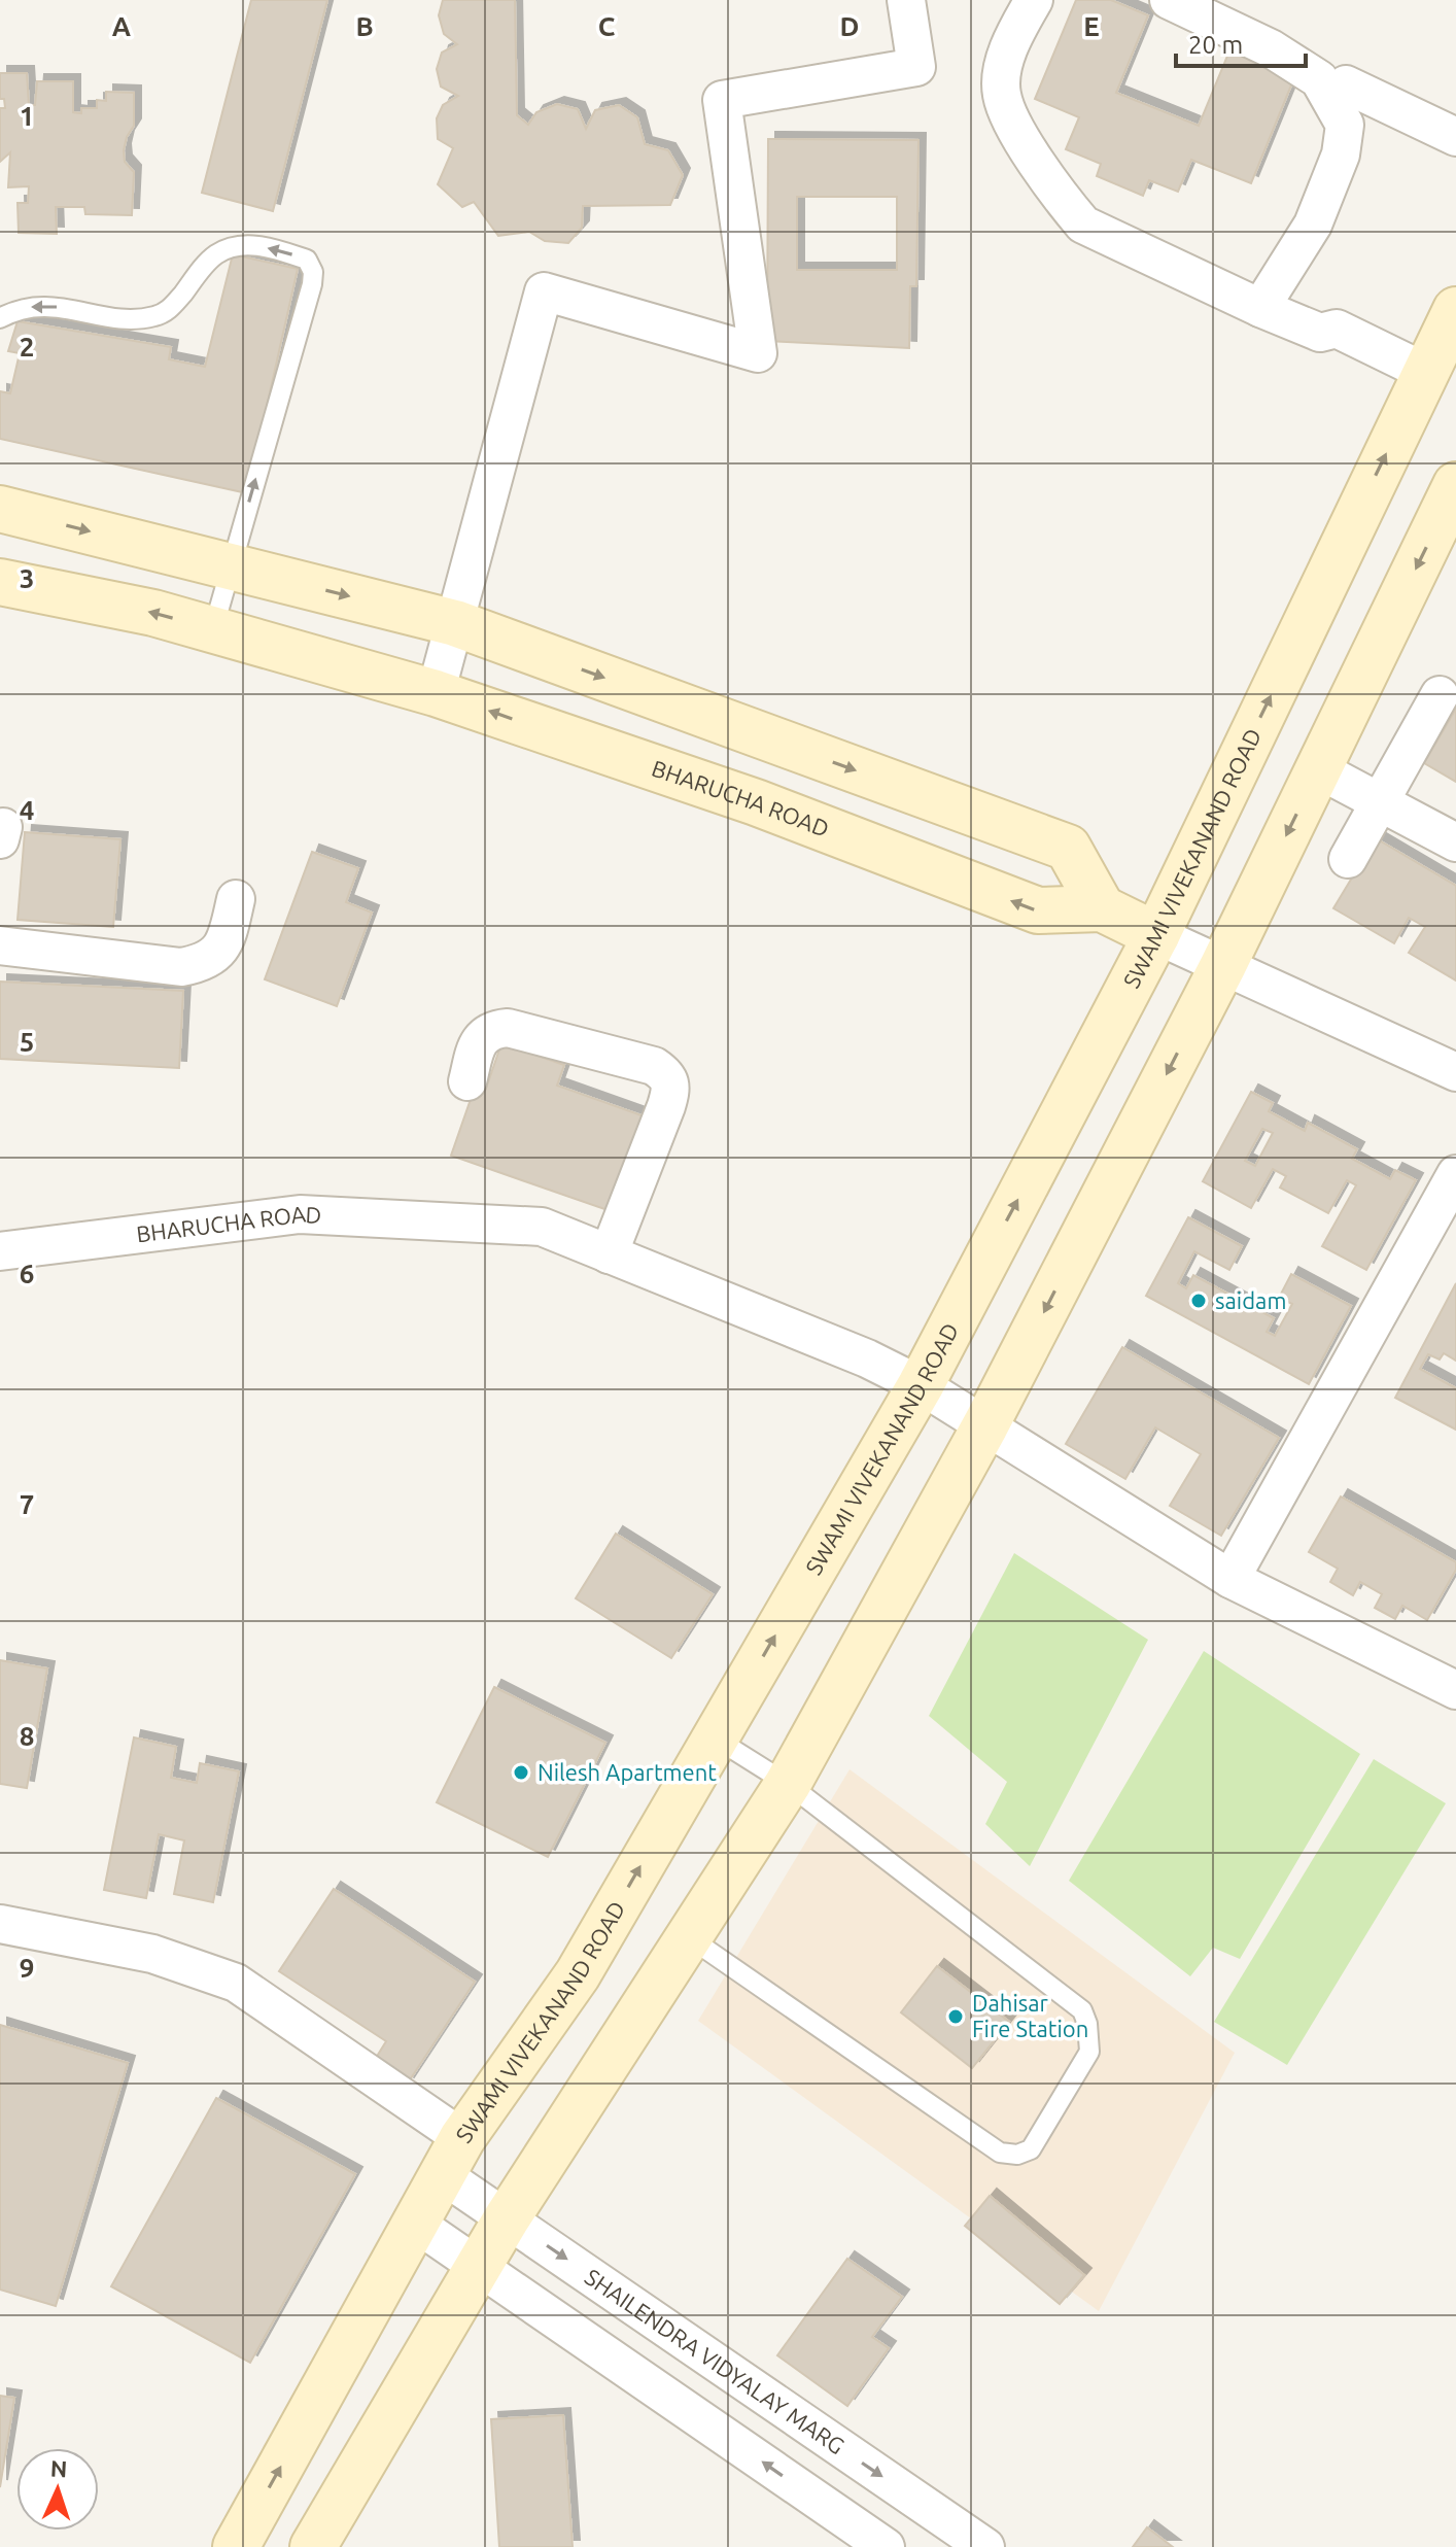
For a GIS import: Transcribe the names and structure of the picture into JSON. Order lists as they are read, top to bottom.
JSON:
{
  "streets": {
    "main road": ["BHARUCHA ROAD", "SWAMI VIVEKANAND ROAD"],
    "street": ["SHAILENDRA VIDYALAY MARG"]
  },
  "crossings": [
    ["BHARUCHA ROAD", "SWAMI VIVEKANAND ROAD"],
    ["SWAMI VIVEKANAND ROAD", "SHAILENDRA VIDYALAY MARG"]
  ],
  "places": ["saidam", "Nilesh Apartment", "Dahisar Fire Station"],
  "scale_bar": "20 m",
  "north": "top",
  "grid": {
    "columns": [
      "A",
      "B",
      "C",
      "D",
      "E"
    ],
    "rows": [
      "1",
      "2",
      "3",
      "4",
      "5",
      "6",
      "7",
      "8",
      "9"
    ]
  }
}
